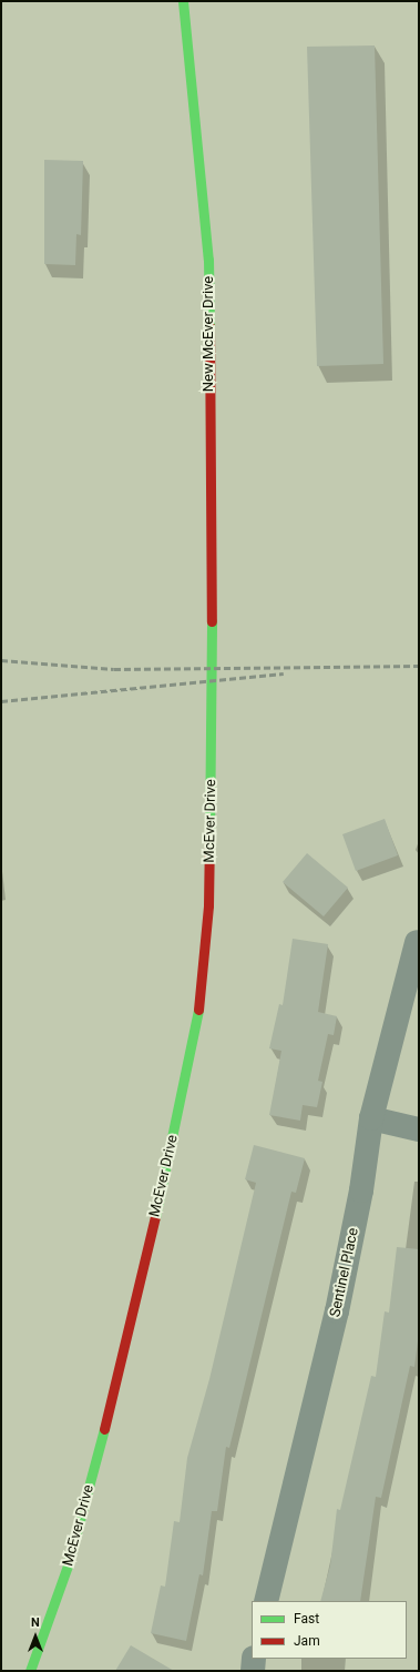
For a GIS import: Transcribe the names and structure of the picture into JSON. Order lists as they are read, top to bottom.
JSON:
{
  "streets": {
    "street": ["New McEver Drive", "McEver Drive", "Sentinel Place"]
  },
  "crossings": [
    ["New McEver Drive", "McEver Drive"]
  ],
  "legend": ["Fast", "Jam"],
  "north": "top"
}
